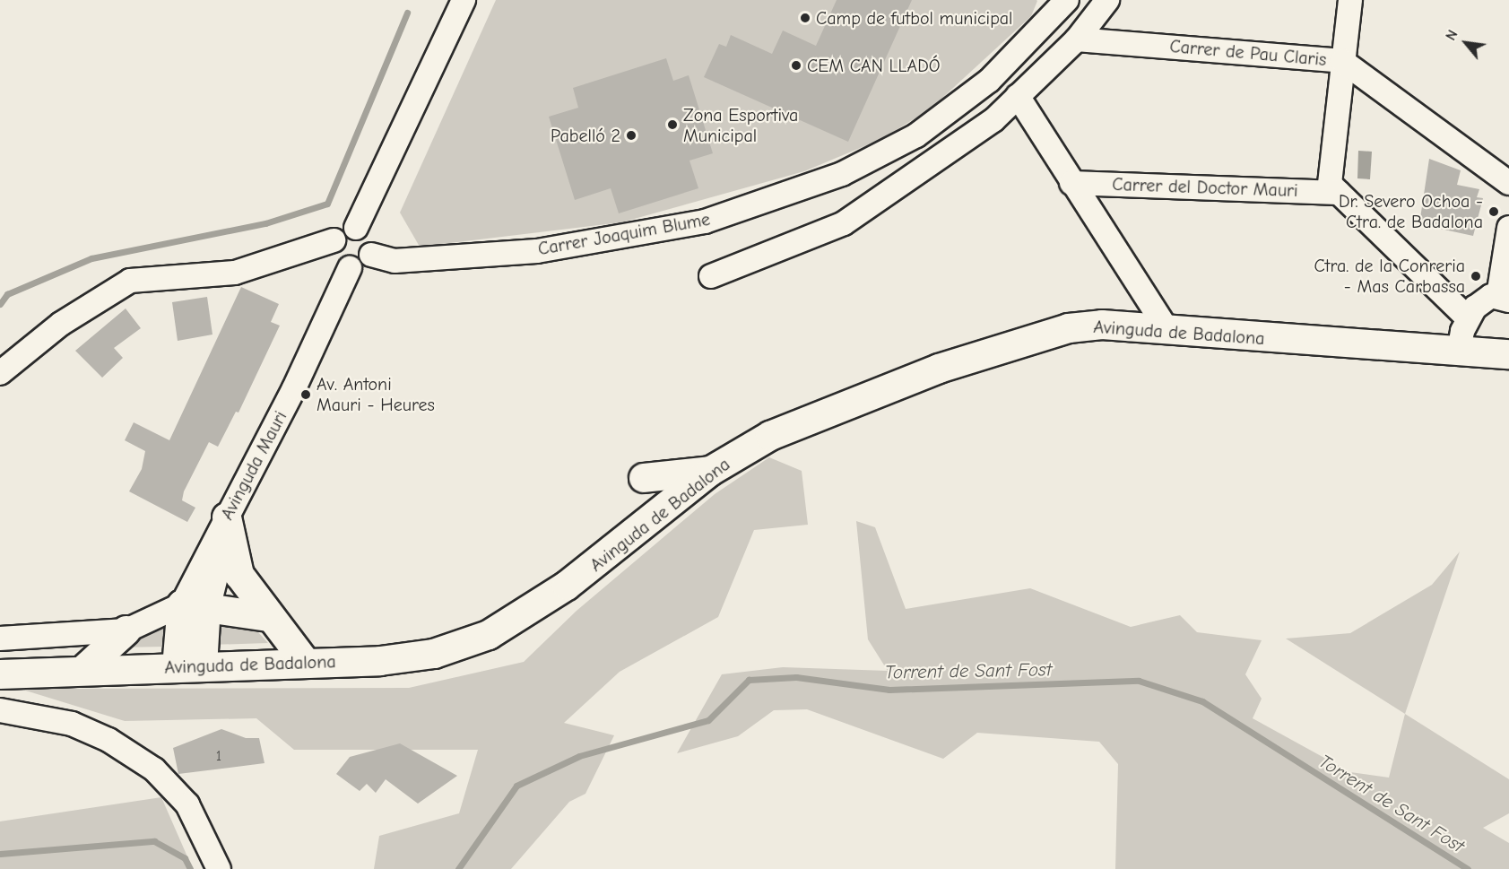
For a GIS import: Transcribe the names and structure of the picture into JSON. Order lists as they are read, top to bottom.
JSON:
{
  "streets": {
    "street": [
      "Carrer de Pau Claris",
      "Carrer del Doctor Mauri",
      "Carrer Joaquim Blume",
      "Avinguda de Badalona",
      "Avinguda Mauri"
    ]
  },
  "crossings": [
    ["Carrer Joaquim Blume", "Avinguda Mauri"]
  ],
  "water": ["Torrent de Sant Fost"],
  "places": [
    "Camp de futbol municipal",
    "CEM CAN LLADÓ",
    "Zona Esportiva Municipal",
    "Pabelló 2",
    "Dr. Severo Ochoa - Ctra. de Badalona",
    "Ctra. de la Conreria - Mas Carbassa",
    "Av. Antoni Mauri - Heures"
  ],
  "house_numbers": ["1"],
  "north": "top left"
}
